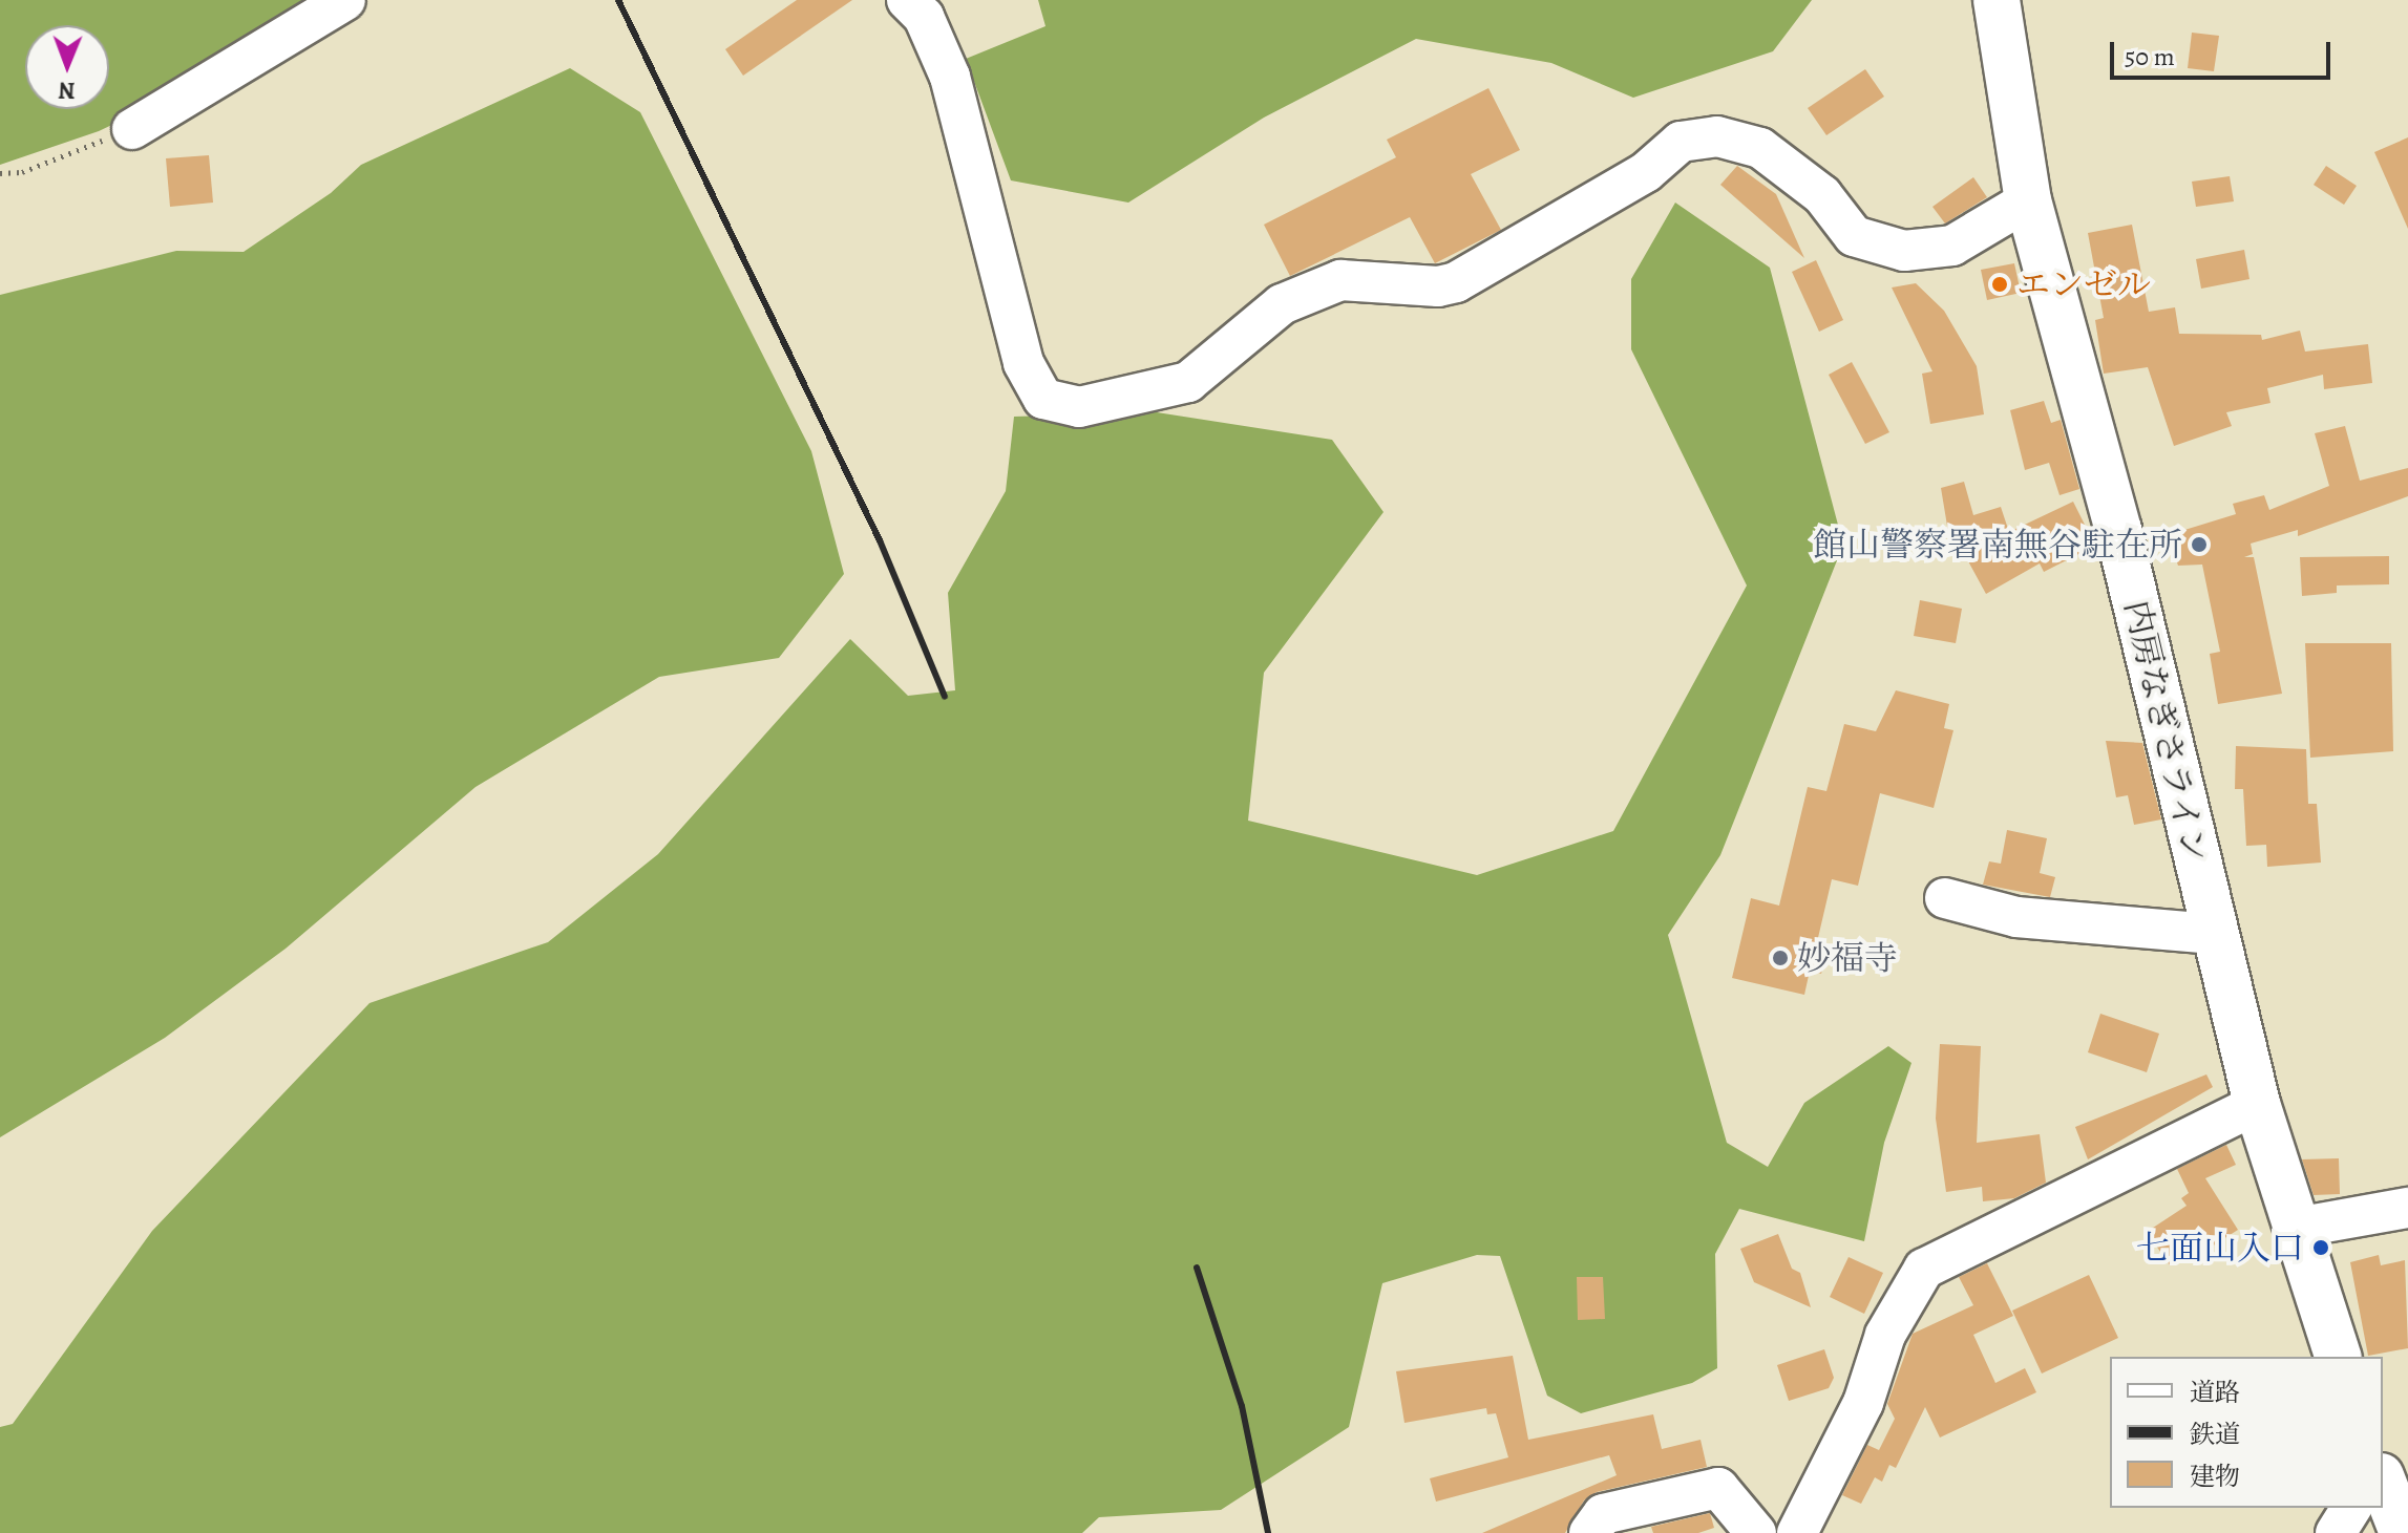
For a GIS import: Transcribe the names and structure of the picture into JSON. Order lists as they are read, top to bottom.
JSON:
{
  "streets": {
    "highway": ["内房なぎさライン"]
  },
  "places": [
    "エンゼル",
    "館山警察署南無谷駐在所",
    "妙福寺",
    "七面山入口"
  ],
  "legend": ["道路", "鉄道", "建物"],
  "scale_bar": "50 m",
  "north": "bottom"
}
